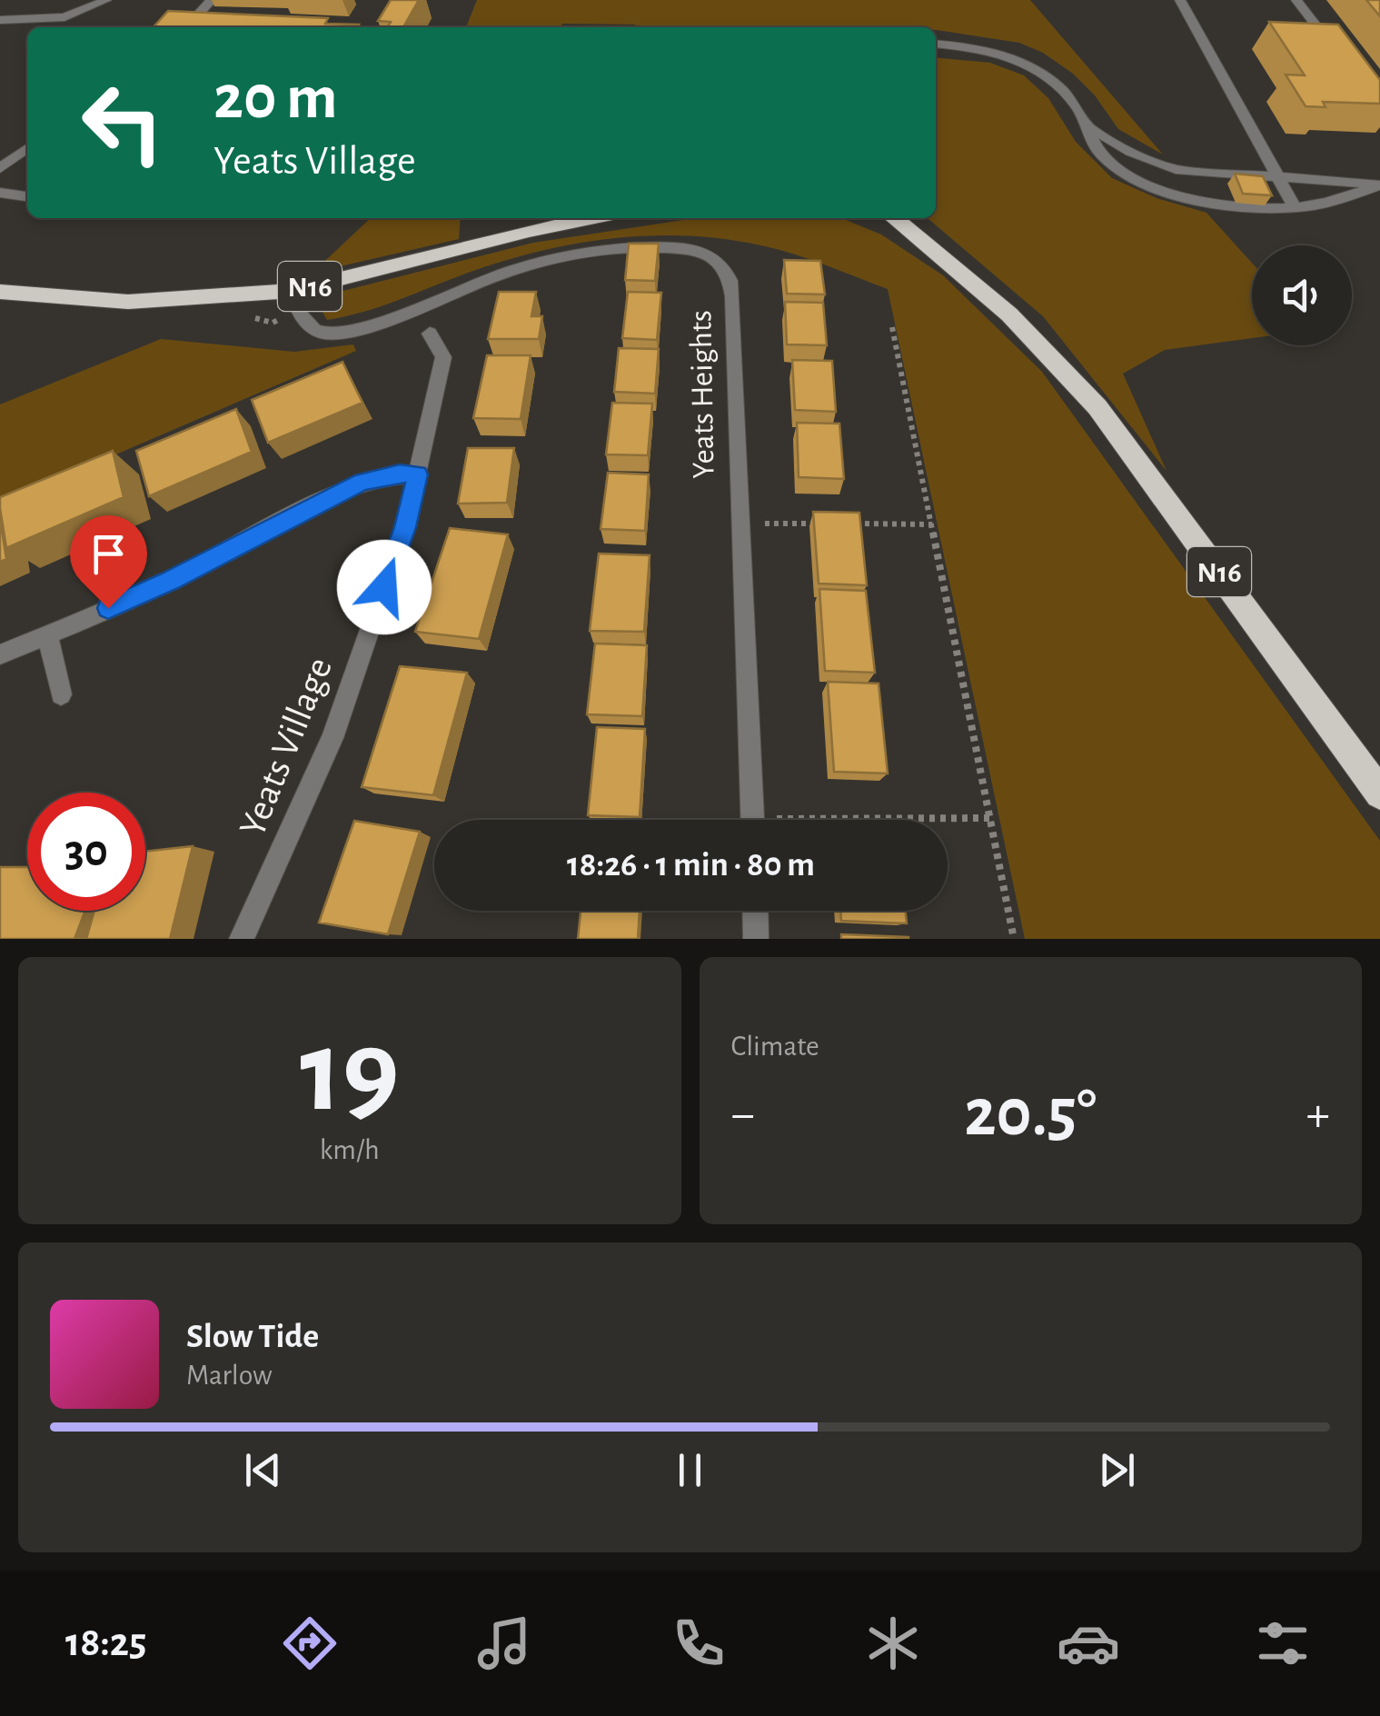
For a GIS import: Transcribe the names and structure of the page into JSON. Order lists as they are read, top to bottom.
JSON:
{
  "streets": {
    "highway": ["N16"],
    "street": ["Yeats Heights", "Yeats Village"]
  },
  "crossings": [
    ["N16", "Yeats Heights"]
  ],
  "page": {
    "turn": ["20 m", "Yeats Village"],
    "limit": "30",
    "trip": "18:26 · 1 min · 80 m",
    "tile": [
      ["19", "km/h"],
      "Climate"
    ],
    "heat": ["−", "20.5°", "+"],
    "song": ["Slow Tide", "Marlow"],
    "tabs": "18:25"
  }
}
